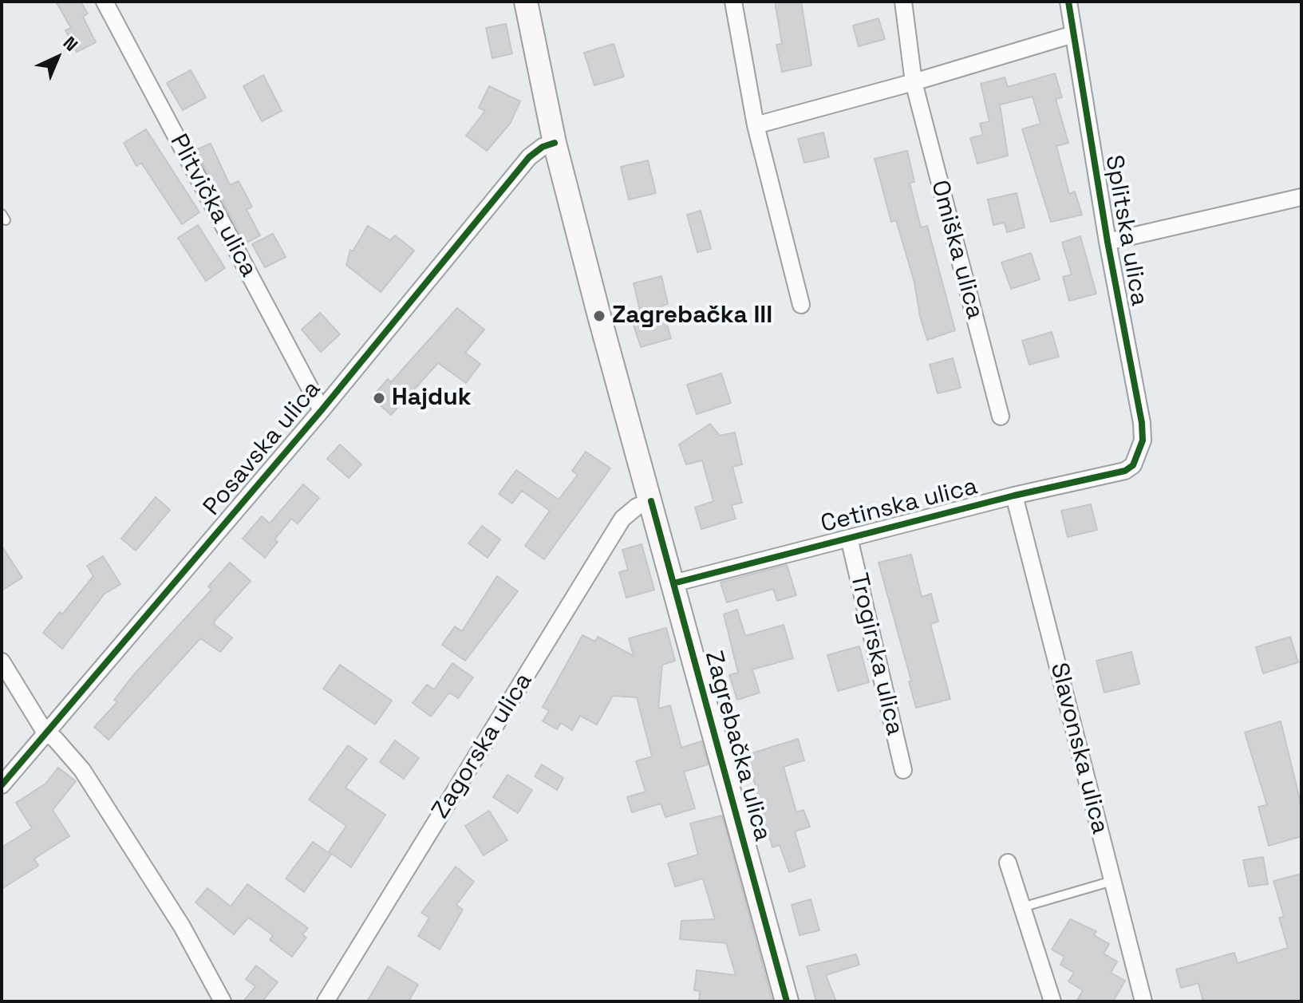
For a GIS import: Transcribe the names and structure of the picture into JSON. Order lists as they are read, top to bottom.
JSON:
{
  "streets": {
    "main road": ["Zagrebačka ulica"],
    "street": [
      "Plitvička ulica",
      "Splitska ulica",
      "Omiška ulica",
      "Posavska ulica",
      "Cetinska ulica",
      "Trogirska ulica",
      "Zagorska ulica",
      "Slavonska ulica"
    ]
  },
  "crossings": [
    ["Plitvička ulica", "Posavska ulica"],
    ["Splitska ulica", "Cetinska ulica"],
    ["Posavska ulica", "Zagrebačka ulica"],
    ["Cetinska ulica", "Trogirska ulica"],
    ["Cetinska ulica", "Zagrebačka ulica"],
    ["Cetinska ulica", "Slavonska ulica"],
    ["Zagorska ulica", "Zagrebačka ulica"]
  ],
  "places": ["Zagrebačka III", "Hajduk"],
  "north": "top right"
}
